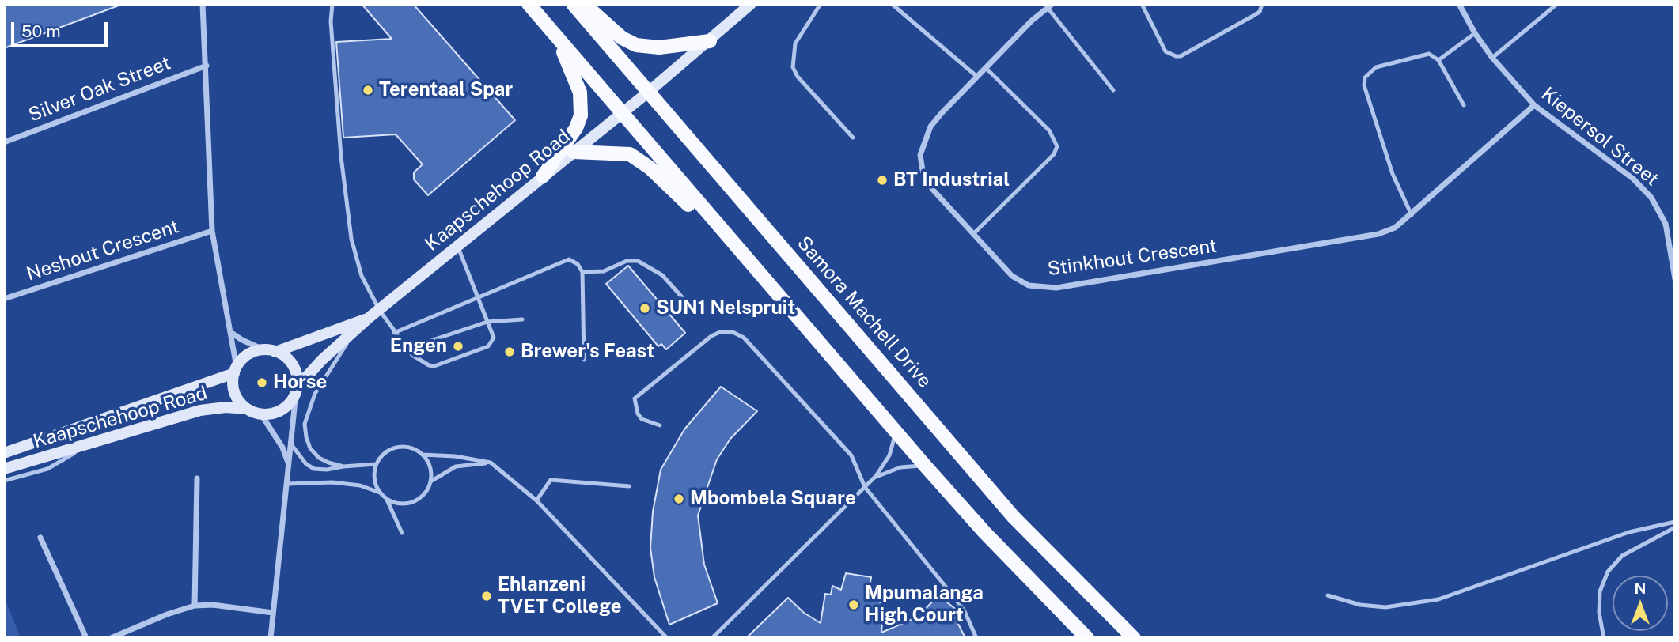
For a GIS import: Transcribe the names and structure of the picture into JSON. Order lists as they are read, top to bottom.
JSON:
{
  "streets": {
    "main road": ["Kaapschehoop Road", "Samora Machell Drive"],
    "street": [
      "Silver Oak Street",
      "Kiepersol Street",
      "Neshout Crescent",
      "Stinkhout Crescent"
    ]
  },
  "crossings": [
    ["Kiepersol Street", "Stinkhout Crescent"],
    ["Kaapschehoop Road", "Samora Machell Drive"]
  ],
  "places": [
    "Terentaal Spar",
    "BT Industrial",
    "SUN1 Nelspruit",
    "Engen",
    "Brewer's Feast",
    "Horse",
    "Mbombela Square",
    "Ehlanzeni TVET College",
    "Mpumalanga High Court"
  ],
  "scale_bar": "50 m",
  "north": "top"
}
